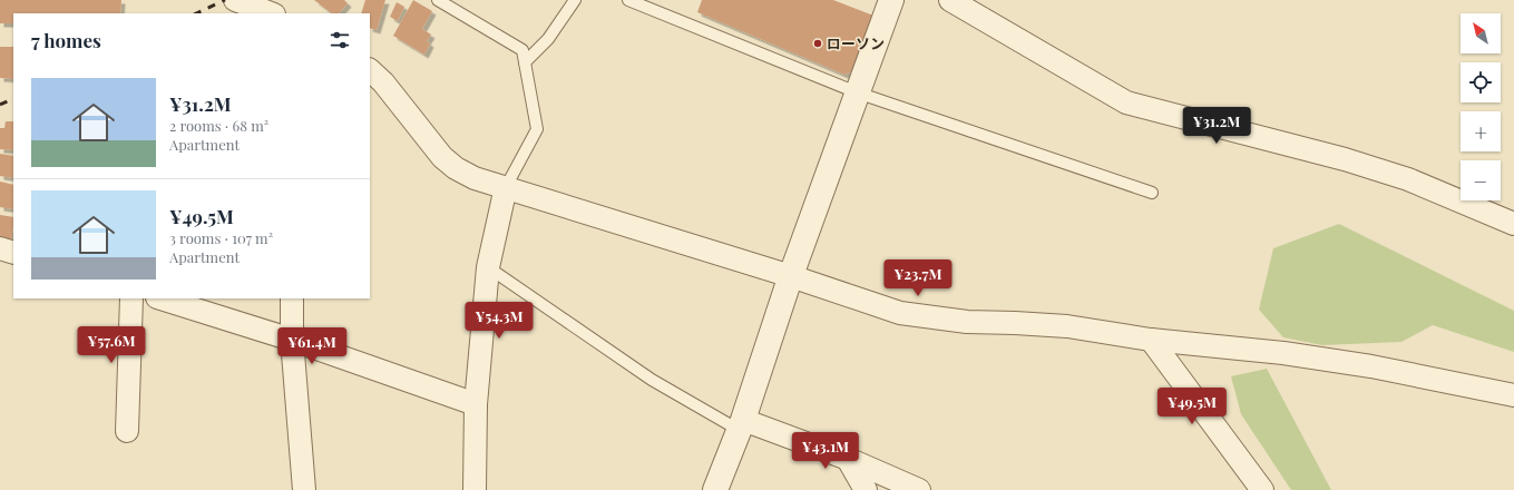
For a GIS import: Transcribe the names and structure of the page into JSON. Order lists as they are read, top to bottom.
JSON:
{
  "places": ["ローソン"],
  "north": "top left",
  "page": {
    "map_buttons": ["+", "−"],
    "heading": "7 homes",
    "list": [
      {
        "name": "¥31.2M",
        "note": "2 rooms · 68 m² · Apartment"
      },
      {
        "name": "¥49.5M",
        "note": "3 rooms · 107 m² · Apartment"
      }
    ],
    "price": [
      "¥31.2M",
      "¥23.7M",
      "¥54.3M",
      "¥57.6M",
      "¥61.4M",
      "¥49.5M",
      "¥43.1M"
    ]
  }
}
